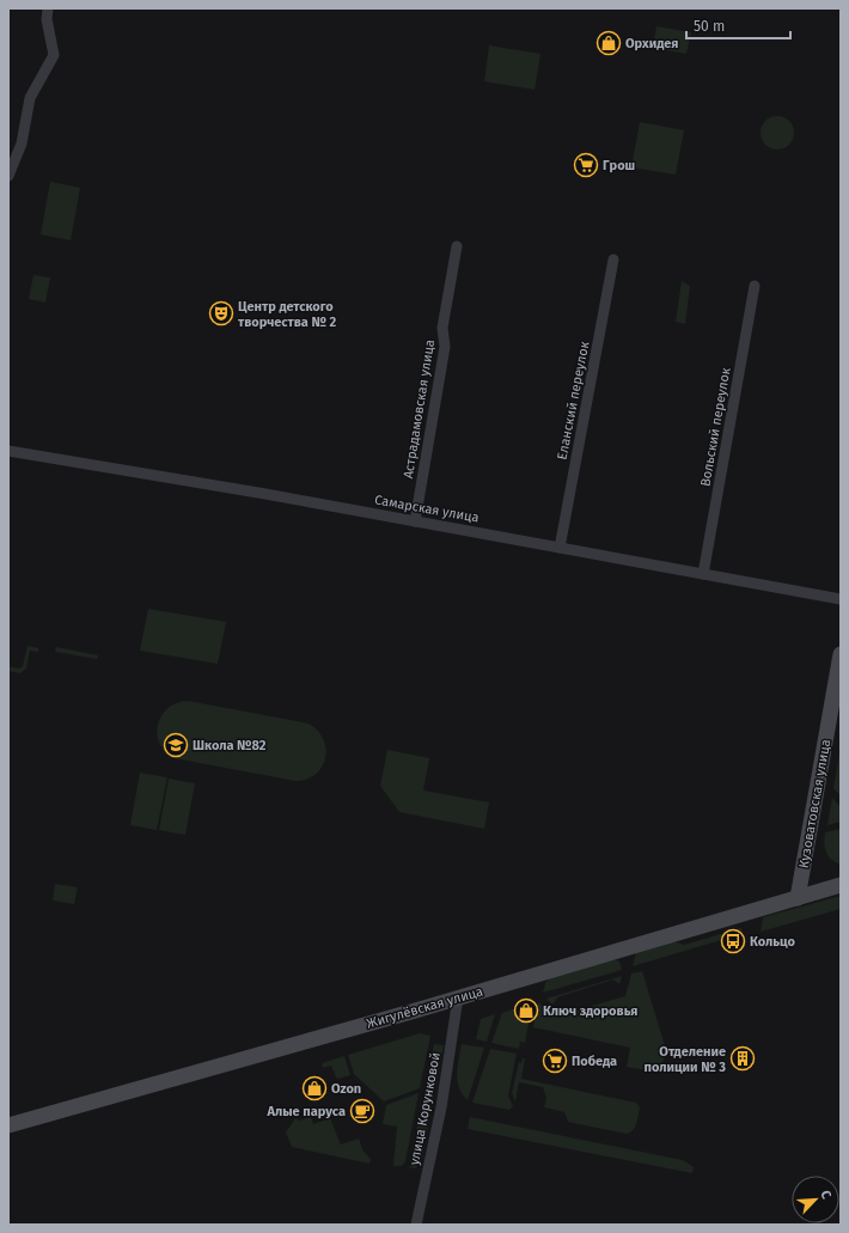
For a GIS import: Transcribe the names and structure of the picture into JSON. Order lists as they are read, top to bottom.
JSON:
{
  "streets": {
    "street": [
      "Еланский переулок",
      "Астрадамовская улица",
      "Вольский переулок",
      "Самарская улица",
      "Кузоватовская улица",
      "Жигулёвская улица",
      "улица Корунковой"
    ]
  },
  "crossings": [
    ["Еланский переулок", "Самарская улица"],
    ["Астрадамовская улица", "Самарская улица"],
    ["Вольский переулок", "Самарская улица"],
    ["Кузоватовская улица", "Жигулёвская улица"],
    ["Жигулёвская улица", "улица Корунковой"]
  ],
  "places": {
    "shop": ["Орхидея", "Ключ здоровья", "Ozon"],
    "supermarket": ["Грош", "Победа"],
    "theatre": ["Центр детского творчества № 2"],
    "school or university": ["Школа №82"],
    "bus stop": ["Кольцо"],
    "building": ["Отделение полиции № 3"],
    "cafe": ["Алые паруса"]
  },
  "scale_bar": "50 m",
  "north": "top right"
}
